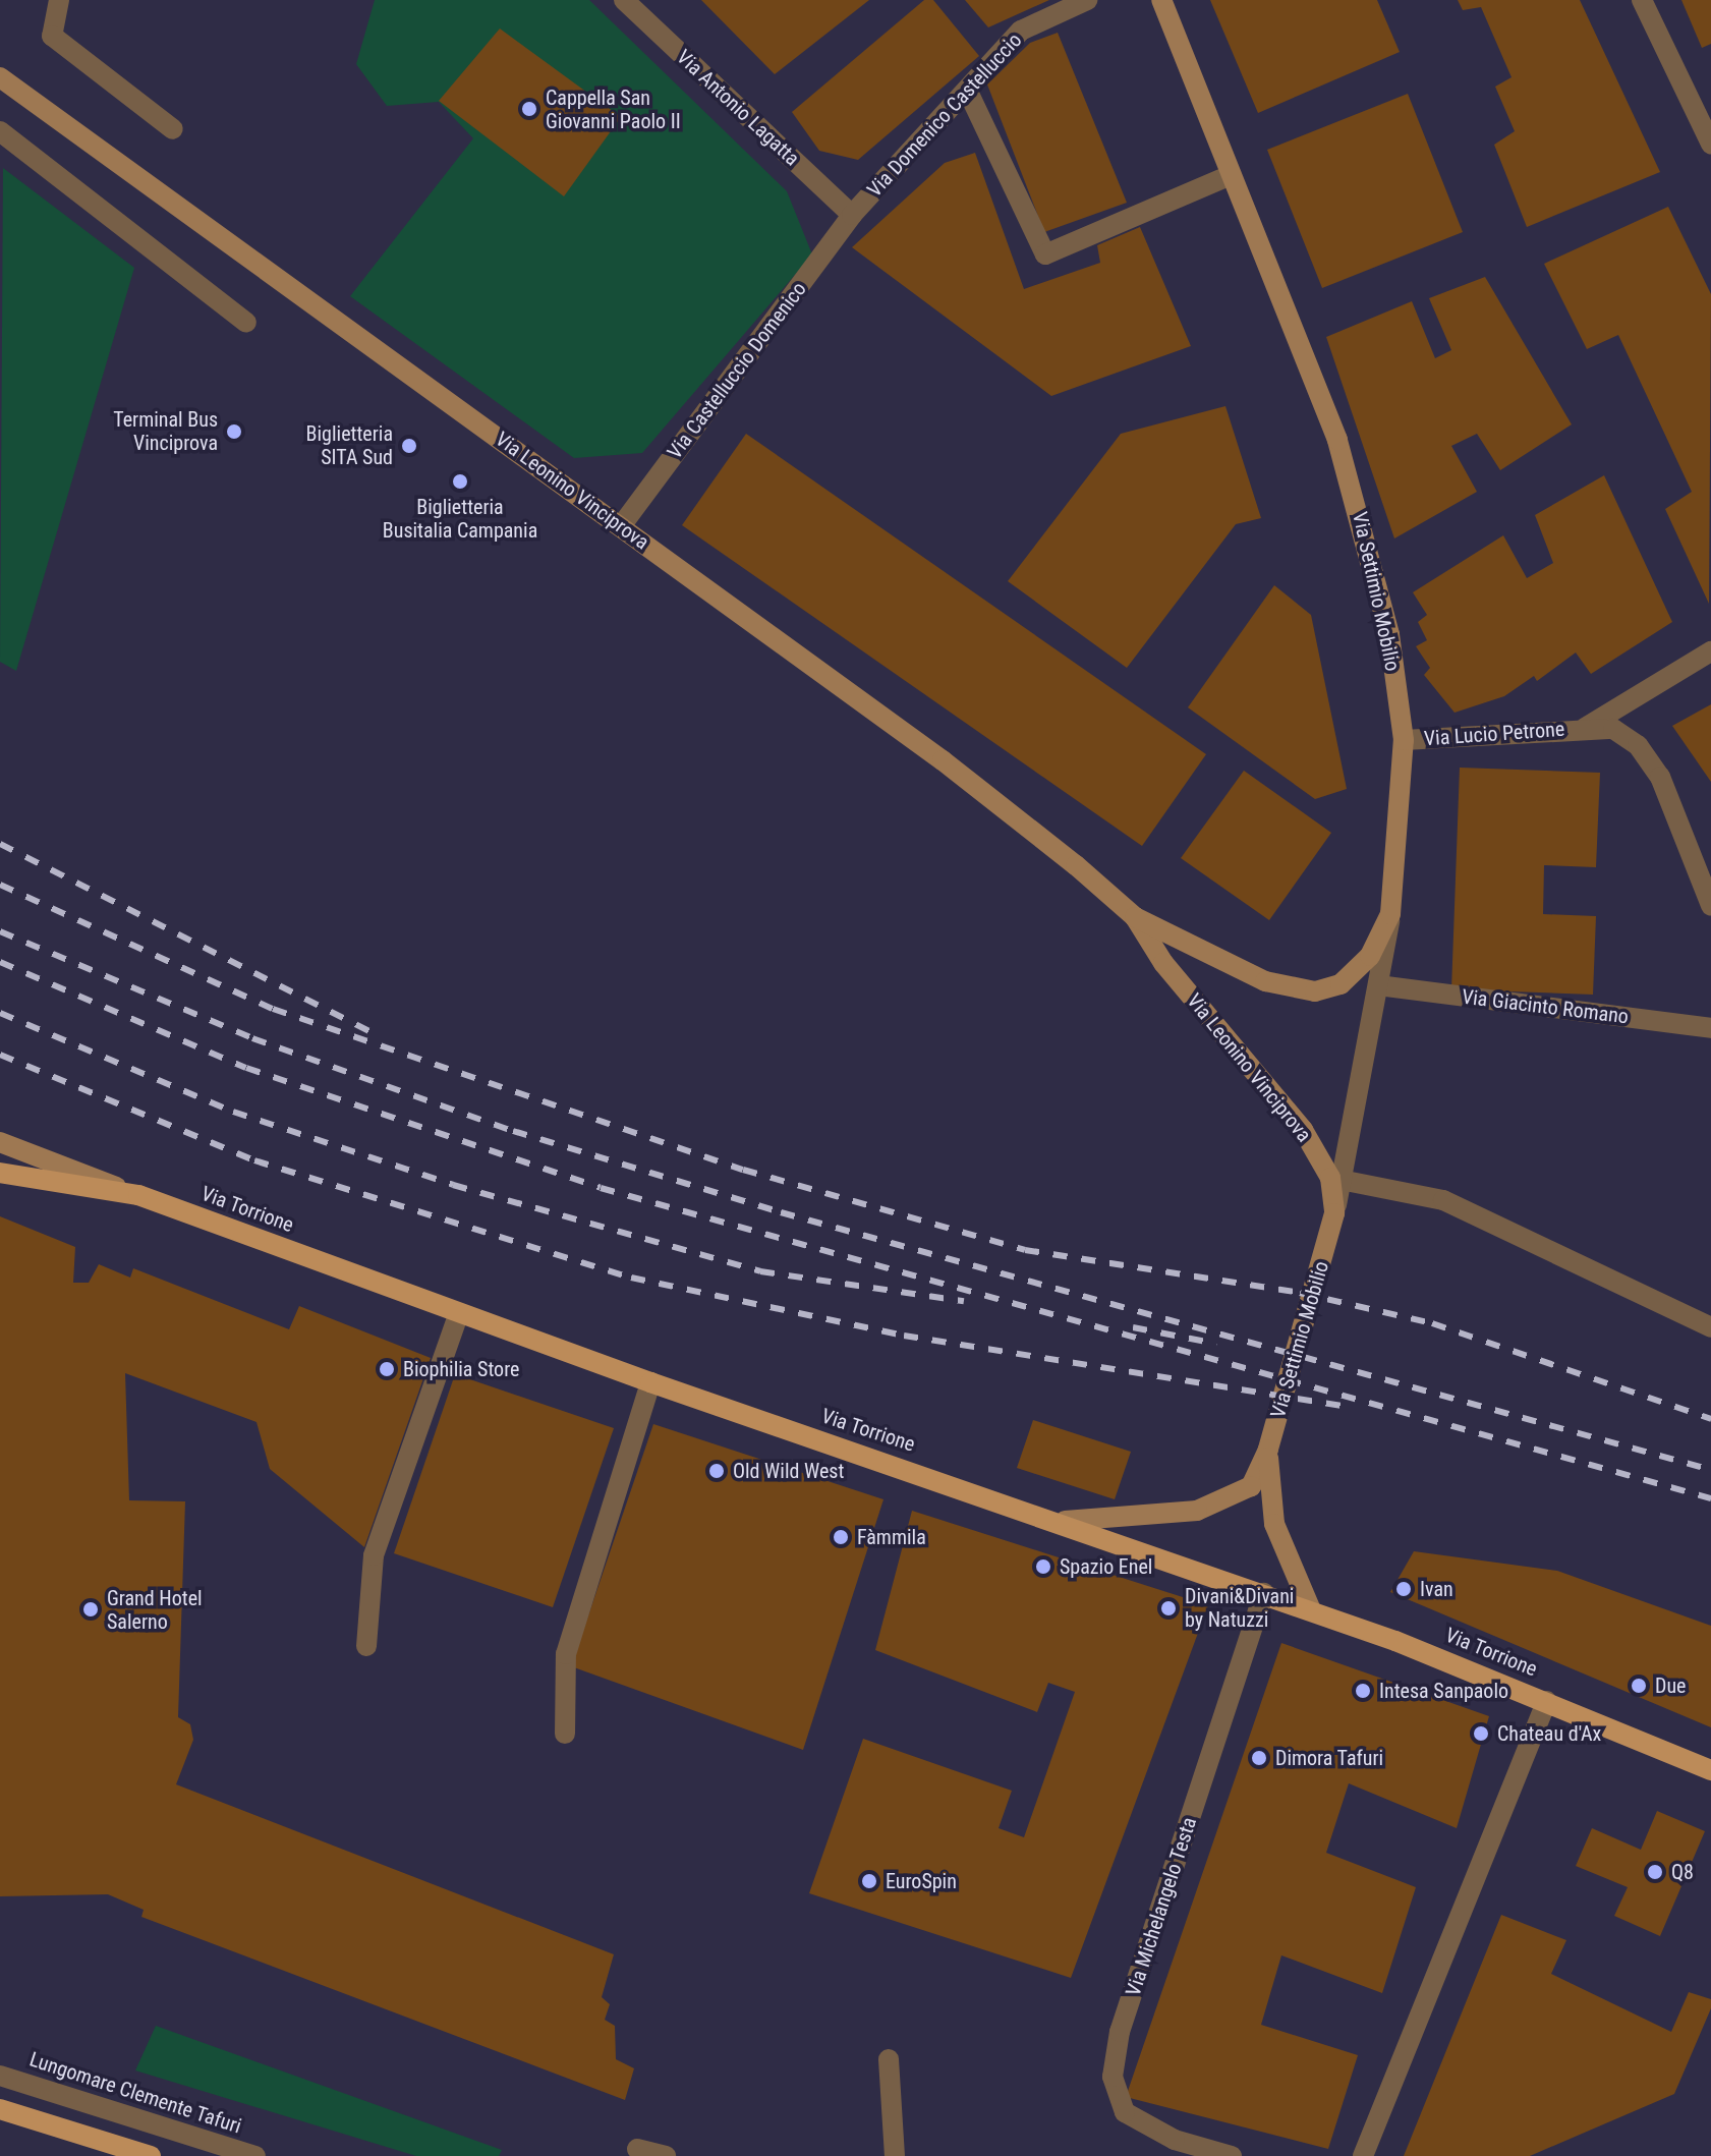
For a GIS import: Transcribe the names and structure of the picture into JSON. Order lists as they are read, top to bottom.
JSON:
{
  "streets": {
    "main road": ["Via Leonino Vinciprova", "Via Settimio Mobilio", "Via Torrione"],
    "street": [
      "Via Antonio Lagatta",
      "Via Domenico Castelluccio",
      "Via Castelluccio Domenico",
      "Via Lucio Petrone",
      "Via Giacinto Romano",
      "Via Michelangelo Testa",
      "Lungomare Clemente Tafuri"
    ]
  },
  "crossings": [
    ["Via Antonio Lagatta", "Via Domenico Castelluccio"],
    ["Via Antonio Lagatta", "Via Castelluccio Domenico"],
    ["Via Domenico Castelluccio", "Via Castelluccio Domenico"],
    ["Via Castelluccio Domenico", "Via Leonino Vinciprova"],
    ["Via Leonino Vinciprova", "Via Settimio Mobilio"],
    ["Via Settimio Mobilio", "Via Lucio Petrone"],
    ["Via Settimio Mobilio", "Via Giacinto Romano"],
    ["Via Settimio Mobilio", "Via Torrione"],
    ["Via Torrione", "Via Michelangelo Testa"]
  ],
  "places": [
    "Cappella San Giovanni Paolo II",
    "Terminal Bus Vinciprova",
    "Biglietteria SITA Sud",
    "Biglietteria Busitalia Campania",
    "Biophilia Store",
    "Old Wild West",
    "Fàmmila",
    "Spazio Enel",
    "Ivan",
    "Divani&Divani by Natuzzi",
    "Grand Hotel Salerno",
    "Due",
    "Intesa Sanpaolo",
    "Chateau d'Ax",
    "Dimora Tafuri",
    "Q8",
    "EuroSpin"
  ]
}
